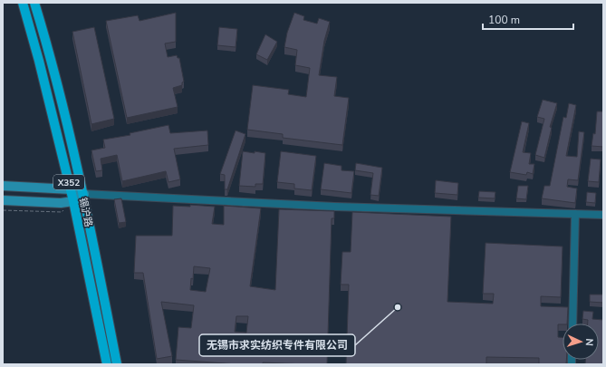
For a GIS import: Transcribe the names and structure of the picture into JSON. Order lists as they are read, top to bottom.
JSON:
{
  "streets": {
    "main road": ["X352", "锡沪路"]
  },
  "places": ["无锡市求实纺织专件有限公司"],
  "scale_bar": "100 m",
  "north": "right"
}
